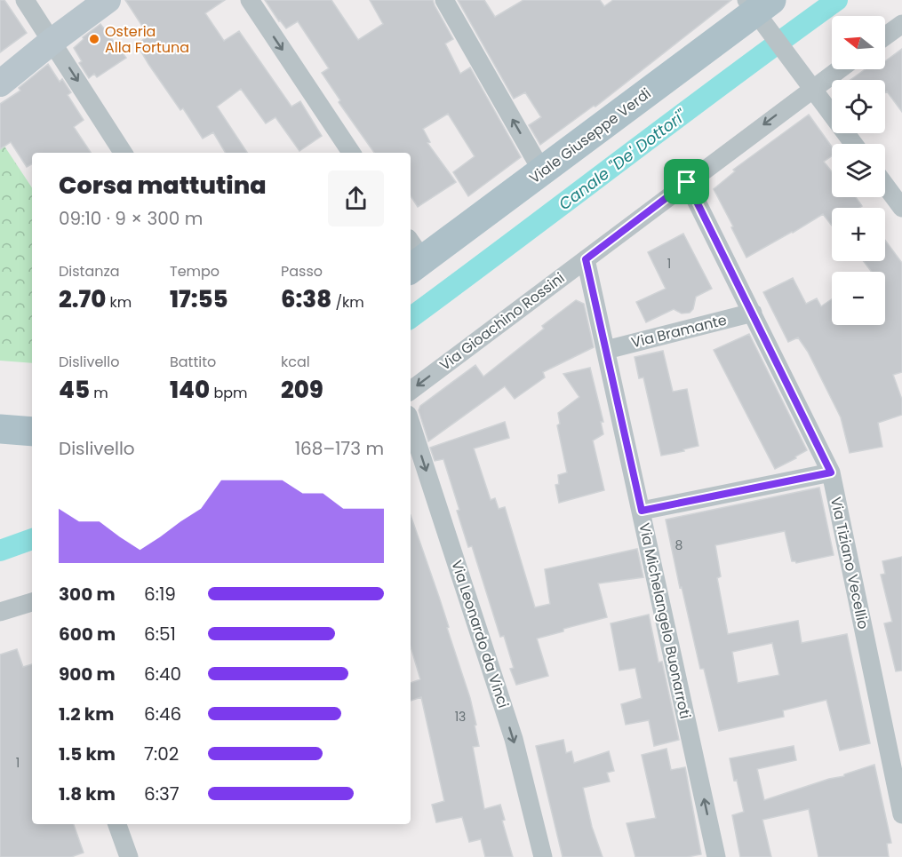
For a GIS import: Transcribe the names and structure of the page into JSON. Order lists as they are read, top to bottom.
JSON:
{
  "streets": {
    "main road": ["Viale Giuseppe Verdi"],
    "street": [
      "Via Gioachino Rossini",
      "Via Bramante",
      "Via Tiziano Vecellio",
      "Via Michelangelo Buonarroti",
      "Via Leonardo da Vinci"
    ]
  },
  "crossings": [
    ["Via Gioachino Rossini", "Via Tiziano Vecellio"],
    ["Via Gioachino Rossini", "Via Michelangelo Buonarroti"],
    ["Via Bramante", "Via Tiziano Vecellio"],
    ["Via Bramante", "Via Michelangelo Buonarroti"]
  ],
  "one_way": ["Via Gioachino Rossini", "Via Michelangelo Buonarroti", "Via Leonardo da Vinci"],
  "water": ["Canale \"De' Dottori\""],
  "places": ["Osteria Alla Fortuna"],
  "house_numbers": [
    "1",
    "8",
    "13",
    "1"
  ],
  "north": "left",
  "page": {
    "map_buttons": ["+", "−"],
    "heading": ["Corsa mattutina", "09:10 · 9 × 300 m"],
    "stats": [
      ["Distanza", "2.70 km"],
      ["Tempo", "17:55"],
      ["Passo", "6:38 /km"],
      ["Dislivello", "45 m"],
      ["Battito", "140 bpm"],
      ["kcal", "209"]
    ],
    "chart": ["Dislivello", "168–173 m"],
    "list": [
      {
        "name": "300 m",
        "note": "6:19"
      },
      {
        "name": "600 m",
        "note": "6:51"
      },
      {
        "name": "900 m",
        "note": "6:40"
      },
      {
        "name": "1.2 km",
        "note": "6:46"
      },
      {
        "name": "1.5 km",
        "note": "7:02"
      },
      {
        "name": "1.8 km",
        "note": "6:37"
      }
    ]
  }
}
